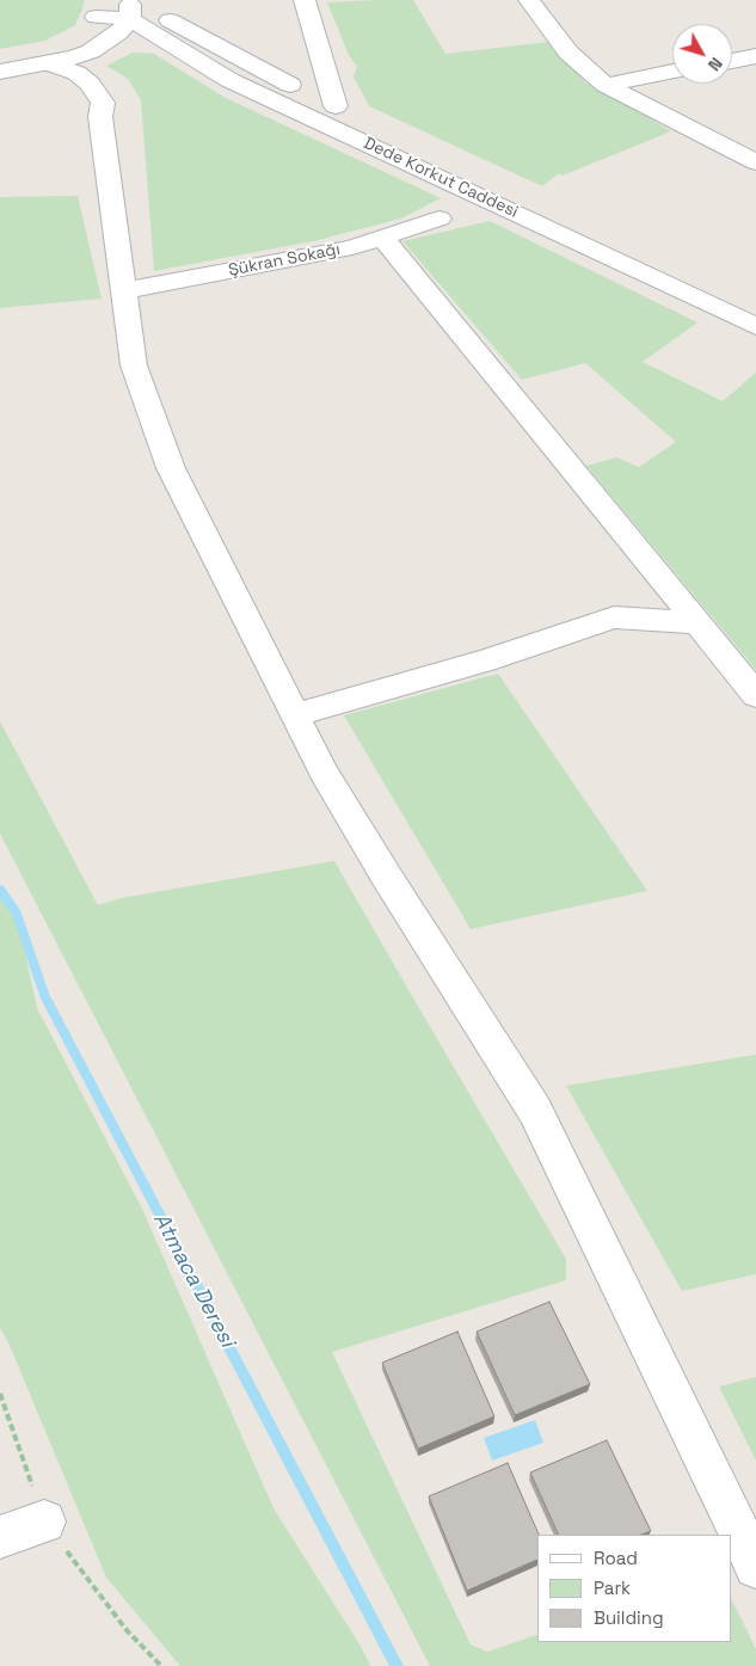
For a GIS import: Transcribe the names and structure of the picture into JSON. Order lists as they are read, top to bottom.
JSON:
{
  "streets": {
    "street": ["Dede Korkut Caddesi", "Şükran Sokağı"]
  },
  "water": ["Atmaca Deresi"],
  "legend": ["Road", "Park", "Building"],
  "north": "bottom right"
}
